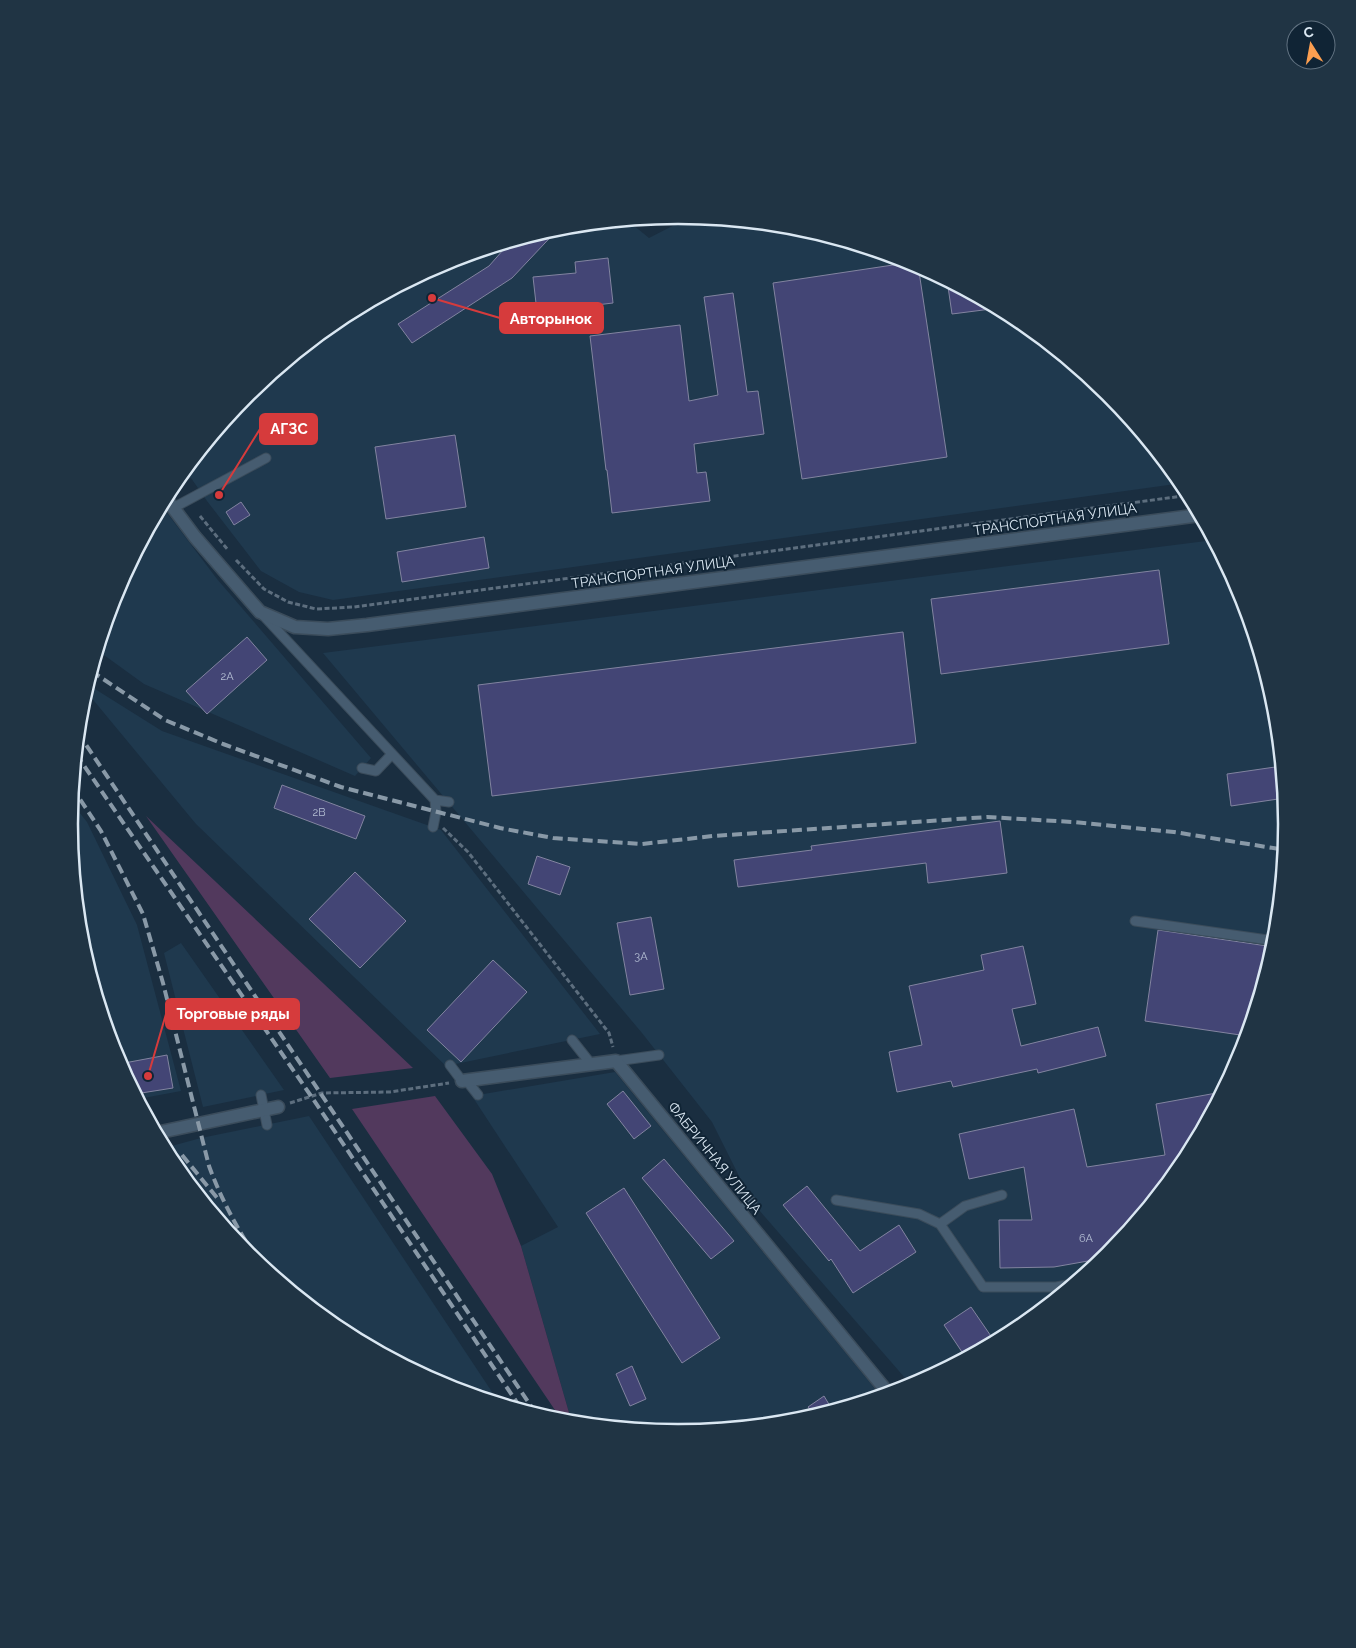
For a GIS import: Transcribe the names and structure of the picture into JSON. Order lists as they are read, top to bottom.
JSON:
{
  "streets": {
    "street": ["ТРАНСПОРТНАЯ УЛИЦА", "ФАБРИЧНАЯ УЛИЦА"]
  },
  "places": ["Авторынок", "АГЗС", "Торговые ряды"],
  "house_numbers": [
    "2А",
    "2В",
    "3А",
    "6А"
  ],
  "north": "top"
}
